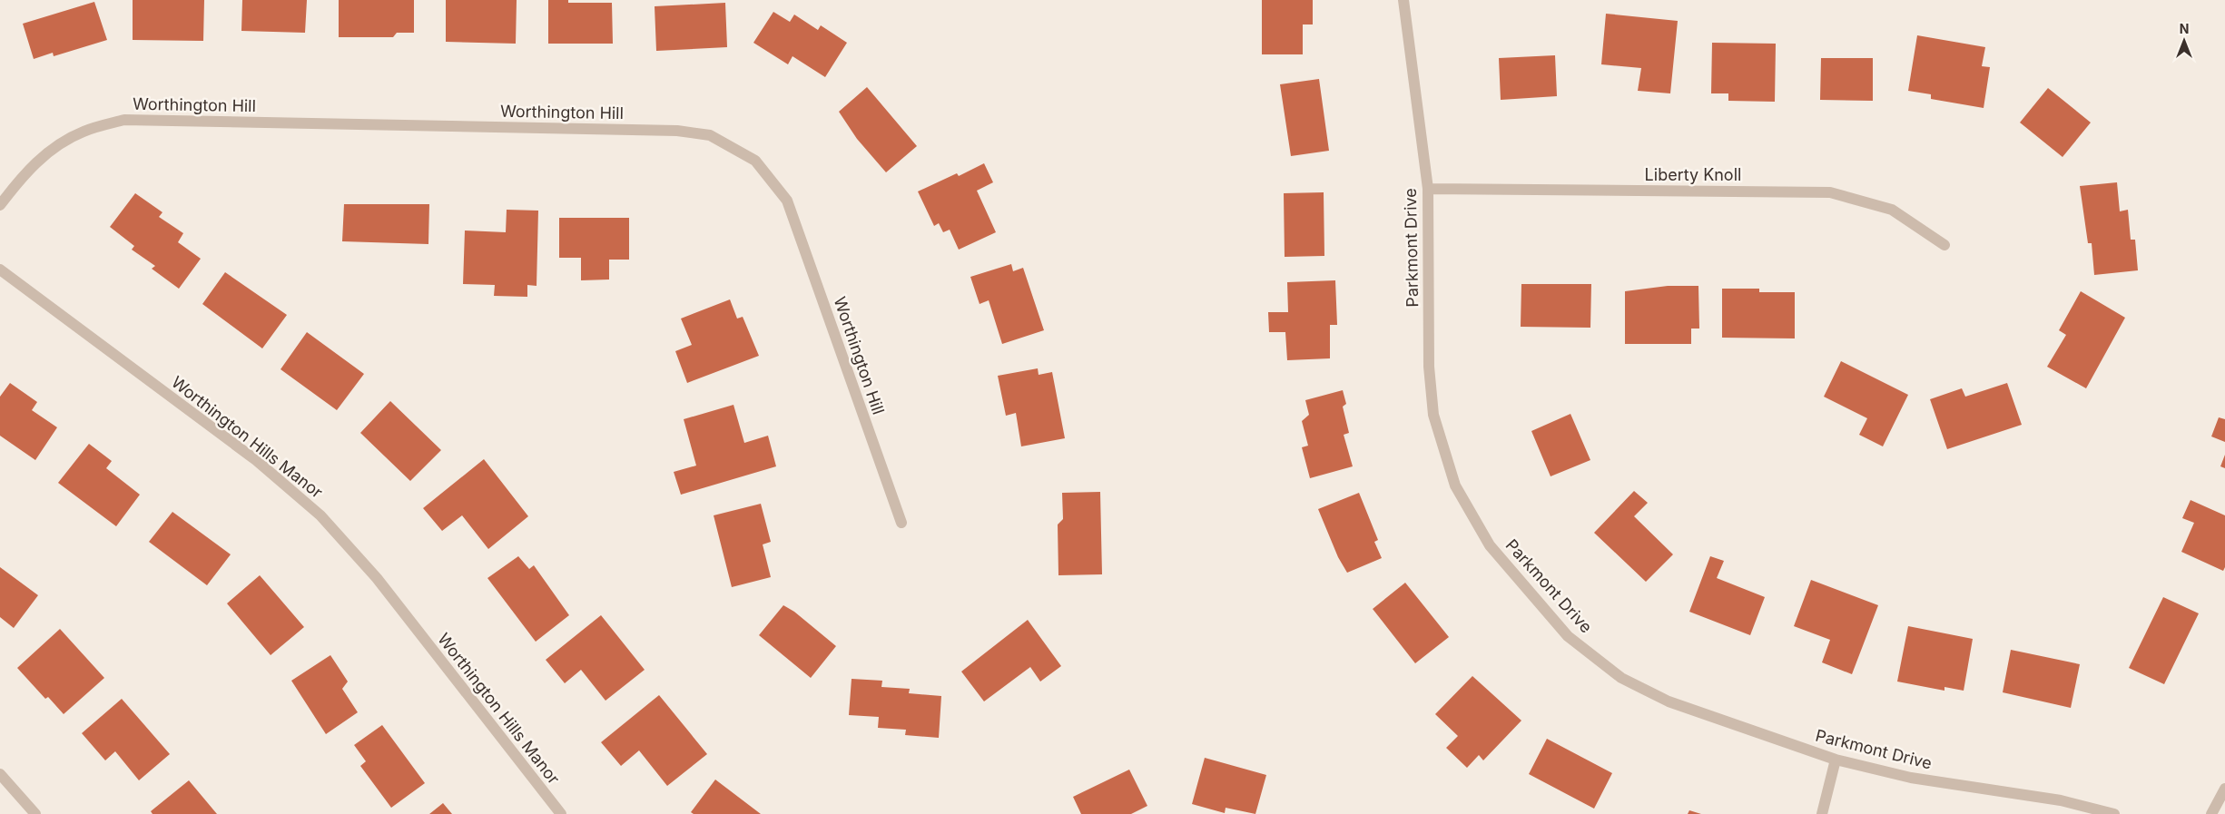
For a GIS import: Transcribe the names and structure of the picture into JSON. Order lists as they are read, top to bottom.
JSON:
{
  "streets": {
    "street": [
      "Worthington Hill",
      "Liberty Knoll",
      "Parkmont Drive",
      "Worthington Hills Manor"
    ]
  },
  "crossings": [
    ["Liberty Knoll", "Parkmont Drive"]
  ],
  "north": "top"
}
